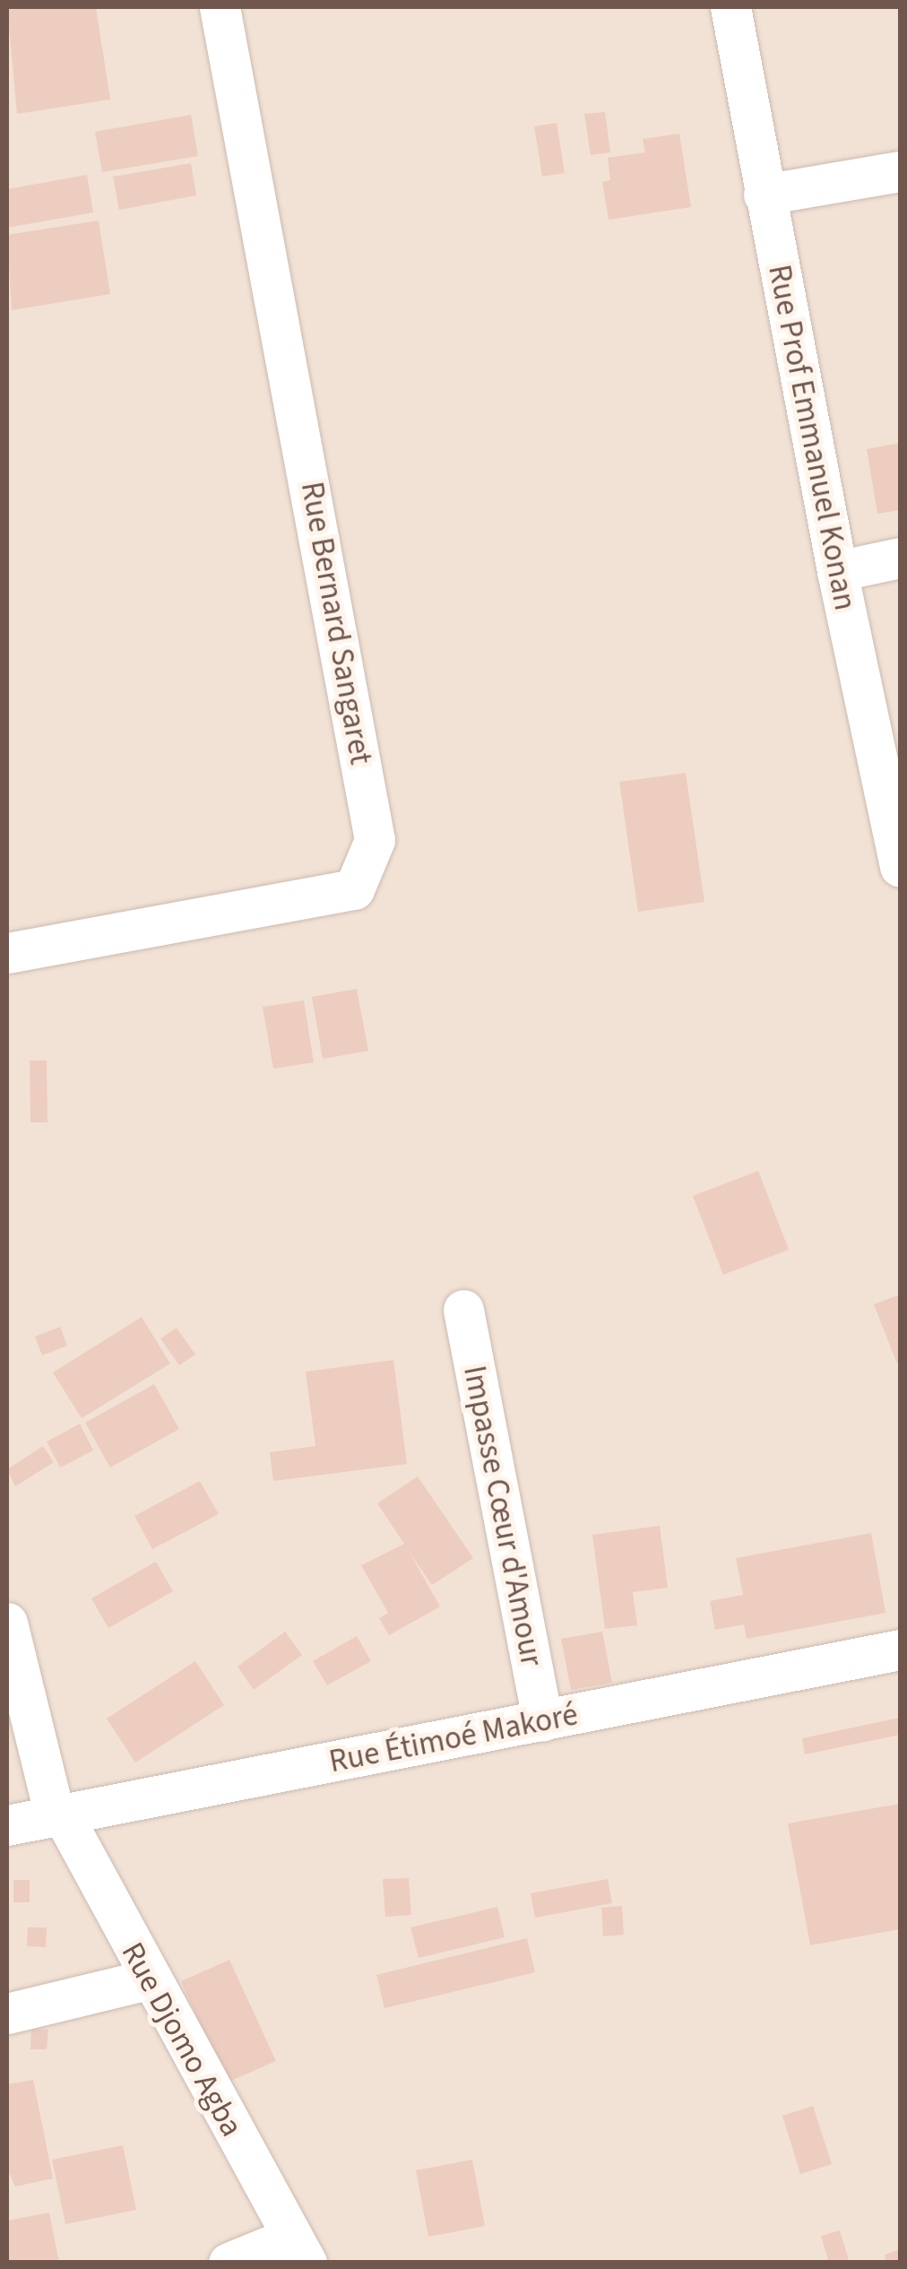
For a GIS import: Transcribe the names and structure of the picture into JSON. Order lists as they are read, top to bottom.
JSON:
{
  "streets": {
    "street": [
      "Rue Prof Emmanuel Konan",
      "Rue Bernard Sangaret",
      "Impasse Cœur d'Amour",
      "Rue Étimoé Makoré",
      "Rue Djomo Agba"
    ]
  },
  "crossings": [
    ["Impasse Cœur d'Amour", "Rue Étimoé Makoré"],
    ["Rue Étimoé Makoré", "Rue Djomo Agba"]
  ]
}
